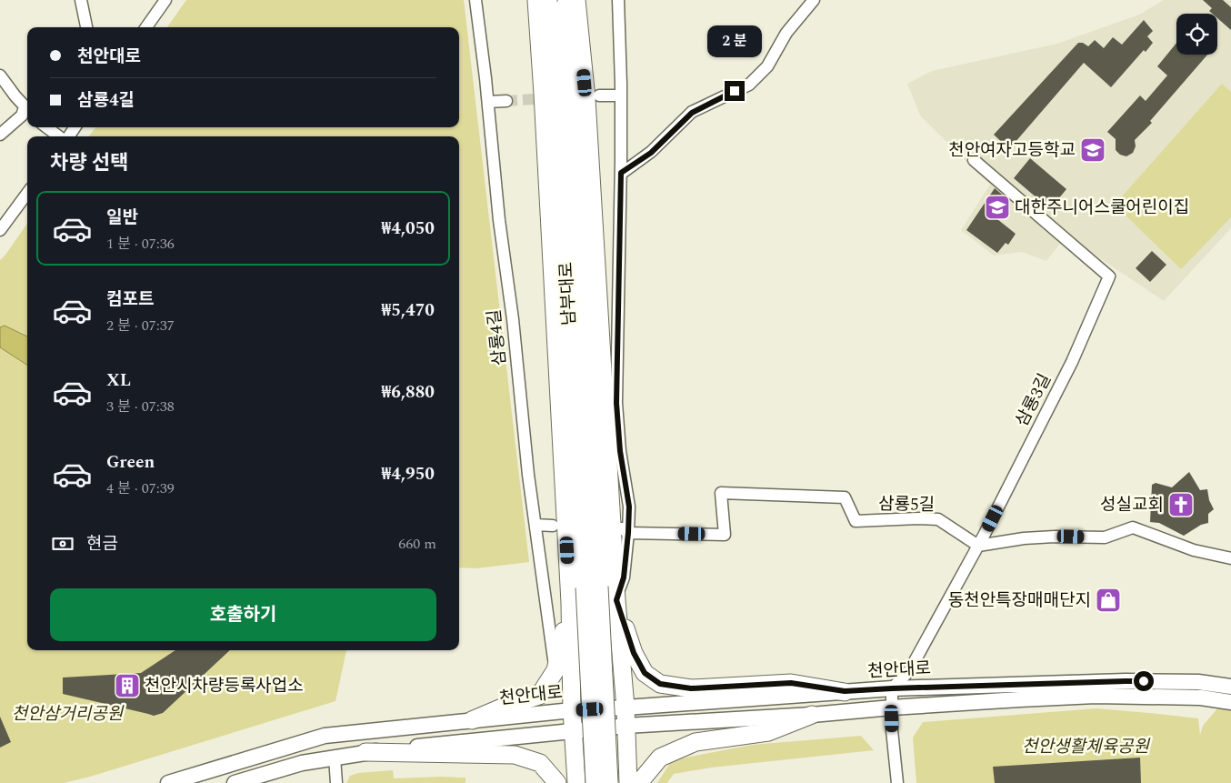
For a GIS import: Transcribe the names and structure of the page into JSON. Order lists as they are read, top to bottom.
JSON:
{
  "streets": {
    "highway": ["남부대로"],
    "main road": ["천안대로"],
    "street": ["삼룡4길", "삼룡3길", "삼룡5길"]
  },
  "crossings": [
    ["삼룡3길", "삼룡5길"],
    ["삼룡3길", "천안대로"]
  ],
  "parks": ["천안삼거리공원", "천안생활체육공원"],
  "places": {
    "school or university": ["천안여자고등학교", "대한주니어스쿨어린이집"],
    "church": ["성실교회"],
    "shop": ["동천안특장매매단지"],
    "building": ["천안시차량등록사업소"]
  },
  "page": {
    "bubble": "2 분",
    "banner": ["천안대로", "삼룡4길"],
    "heading": "차량 선택",
    "list": [
      {
        "name": "일반",
        "note": "1 분 · 07:36",
        "value": "₩4,050"
      },
      {
        "name": "컴포트",
        "note": "2 분 · 07:37",
        "value": "₩5,470"
      },
      {
        "name": "XL",
        "note": "3 분 · 07:38",
        "value": "₩6,880"
      },
      {
        "name": "Green",
        "note": "4 분 · 07:39",
        "value": "₩4,950"
      }
    ],
    "pay": ["현금", "660 m"],
    "buttons": "호출하기"
  }
}
